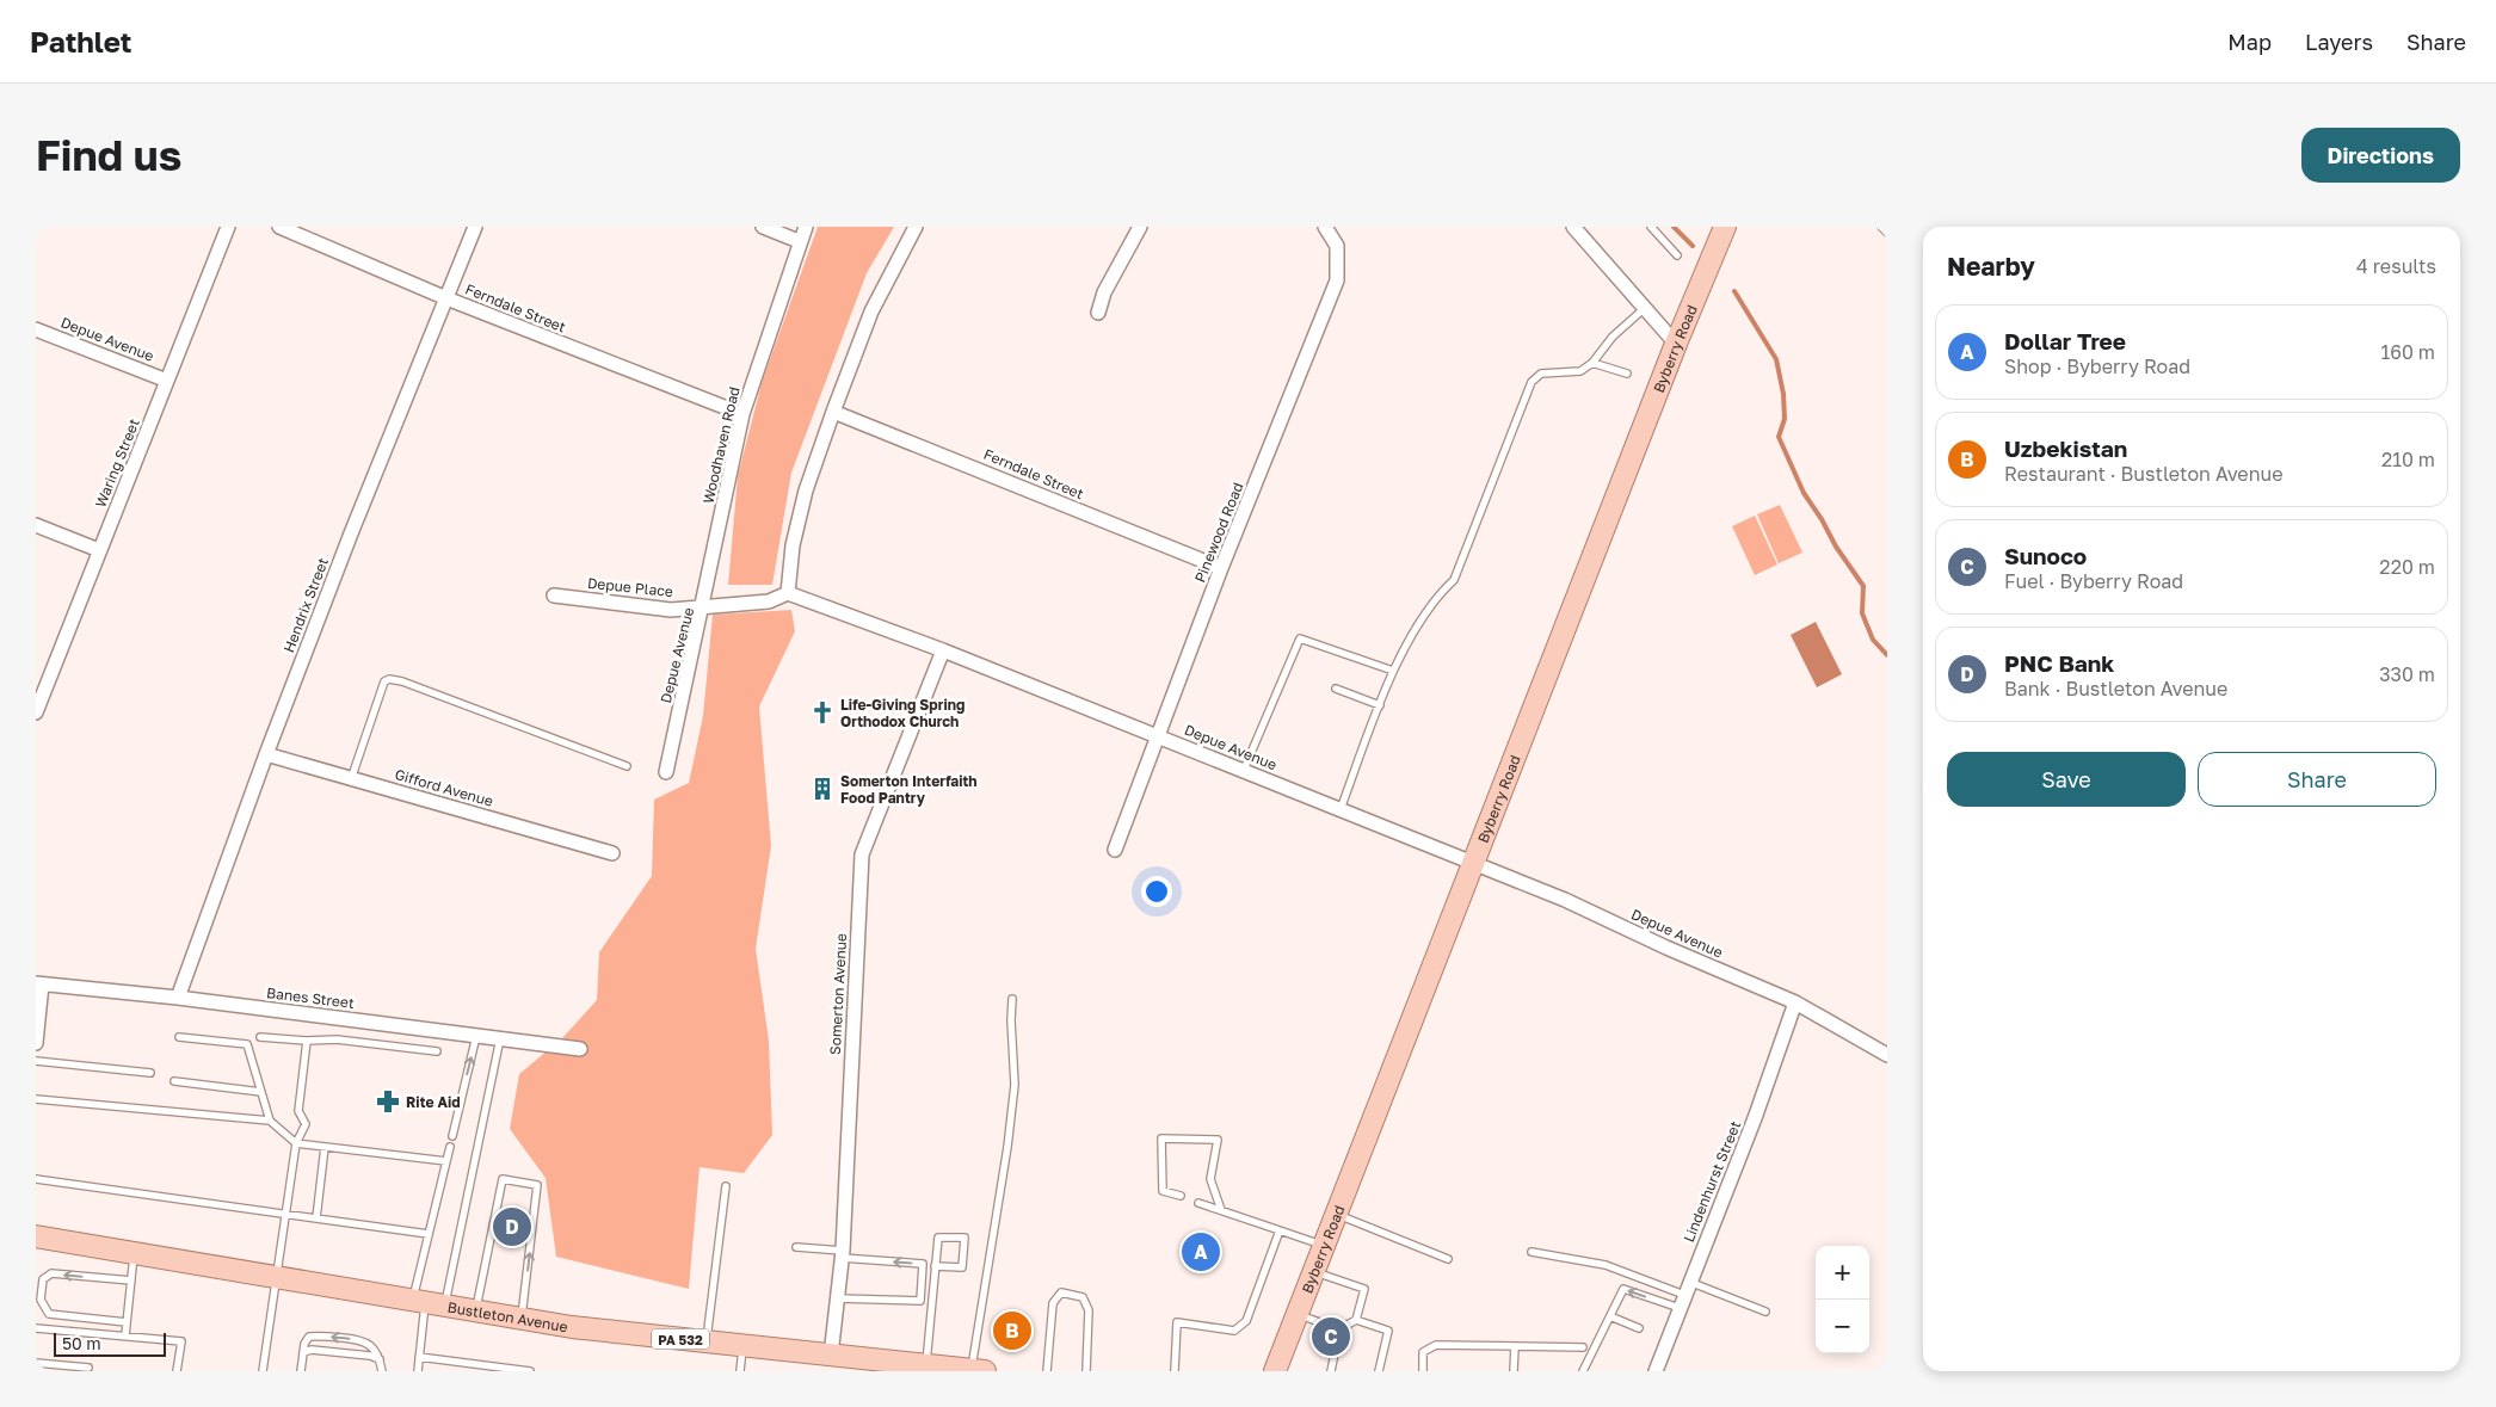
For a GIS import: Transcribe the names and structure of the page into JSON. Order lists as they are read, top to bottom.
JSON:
{
  "streets": {
    "main road": ["Byberry Road", "Bustleton Avenue", "PA 532"],
    "street": [
      "Ferndale Street",
      "Depue Avenue",
      "Woodhaven Road",
      "Waring Street",
      "Pinewood Road",
      "Depue Place",
      "Hendrix Street",
      "Gifford Avenue",
      "Somerton Avenue",
      "Banes Street",
      "Lindenhurst Street"
    ]
  },
  "crossings": [
    ["Ferndale Street", "Woodhaven Road"],
    ["Ferndale Street", "Pinewood Road"],
    ["Ferndale Street", "Hendrix Street"],
    ["Depue Avenue", "Byberry Road"],
    ["Depue Avenue", "Woodhaven Road"],
    ["Depue Avenue", "Waring Street"],
    ["Depue Avenue", "Pinewood Road"],
    ["Depue Avenue", "Depue Place"],
    ["Depue Avenue", "Somerton Avenue"],
    ["Depue Avenue", "Lindenhurst Street"],
    ["Woodhaven Road", "Depue Place"],
    ["Hendrix Street", "Gifford Avenue"],
    ["Hendrix Street", "Banes Street"],
    ["Somerton Avenue", "Bustleton Avenue"]
  ],
  "places": {
    "church": ["Life-Giving Spring Orthodox Church"],
    "building": ["Somerton Interfaith Food Pantry"],
    "pharmacy": ["Rite Aid"]
  },
  "scale_bar": "50 m",
  "page": {
    "header": "Pathlet",
    "nav": ["Map", "Layers", "Share"],
    "buttons": [
      "Directions",
      ["Save", "Share"]
    ],
    "title": "Find us",
    "heading": ["Nearby", "4 results"],
    "list": [
      {
        "mark": "A",
        "name": "Dollar Tree",
        "note": "Shop · Byberry Road",
        "value": "160 m"
      },
      {
        "mark": "B",
        "name": "Uzbekistan",
        "note": "Restaurant · Bustleton Avenue",
        "value": "210 m"
      },
      {
        "mark": "C",
        "name": "Sunoco",
        "note": "Fuel · Byberry Road",
        "value": "220 m"
      },
      {
        "mark": "D",
        "name": "PNC Bank",
        "note": "Bank · Bustleton Avenue",
        "value": "330 m"
      }
    ],
    "pins": [
      "D",
      "A",
      "B",
      "C"
    ],
    "map_buttons": ["+", "−"],
    "scale": "50 m"
  }
}
